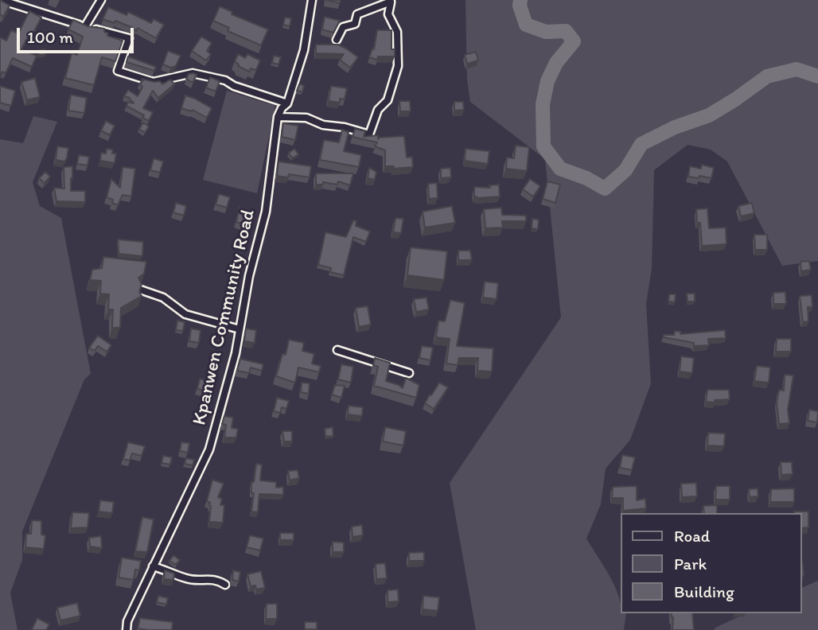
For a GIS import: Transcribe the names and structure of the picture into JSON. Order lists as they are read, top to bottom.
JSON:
{
  "streets": {
    "street": ["Kpanwen Community Road"]
  },
  "legend": ["Road", "Park", "Building"],
  "scale_bar": "100 m"
}
